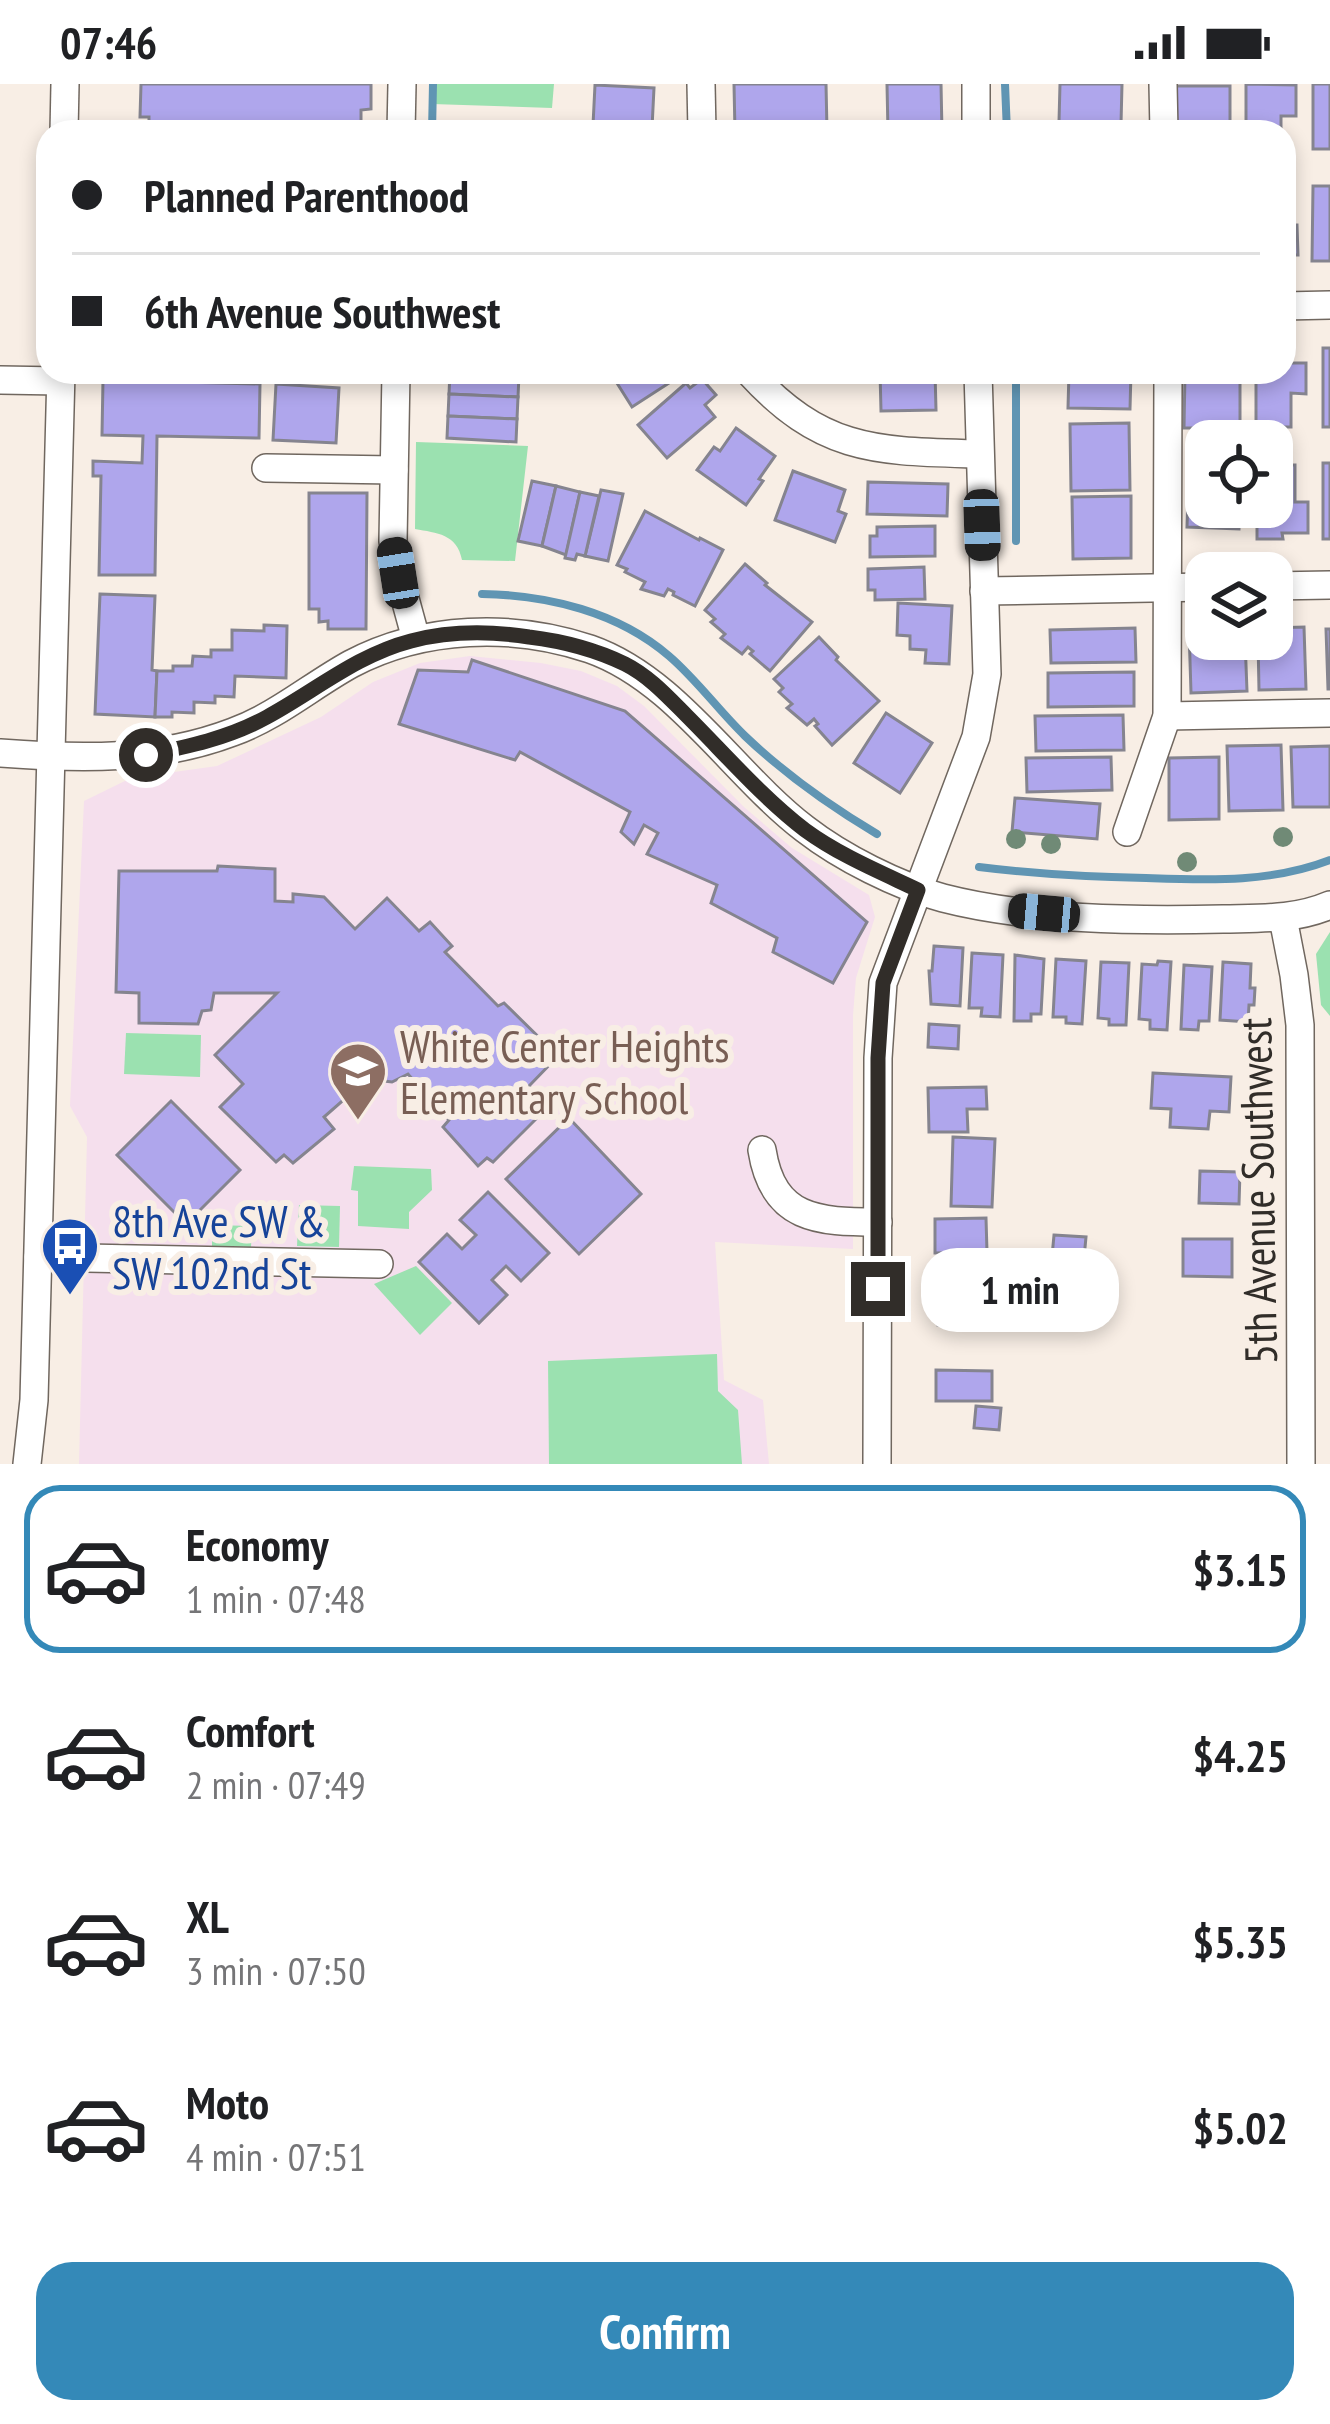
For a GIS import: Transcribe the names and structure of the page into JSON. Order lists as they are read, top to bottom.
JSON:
{
  "streets": {
    "street": ["5th Avenue Southwest"]
  },
  "places": {
    "school or university": ["White Center Heights Elementary School"],
    "bus stop": ["8th Ave SW & SW 102nd St"]
  },
  "page": {
    "status": "07:46",
    "banner": ["Planned Parenthood", "6th Avenue Southwest"],
    "bubble": "1 min",
    "list": [
      {
        "name": "Economy",
        "note": "1 min · 07:48",
        "value": "$3.15"
      },
      {
        "name": "Comfort",
        "note": "2 min · 07:49",
        "value": "$4.25"
      },
      {
        "name": "XL",
        "note": "3 min · 07:50",
        "value": "$5.35"
      },
      {
        "name": "Moto",
        "note": "4 min · 07:51",
        "value": "$5.02"
      }
    ],
    "buttons": "Confirm"
  }
}
